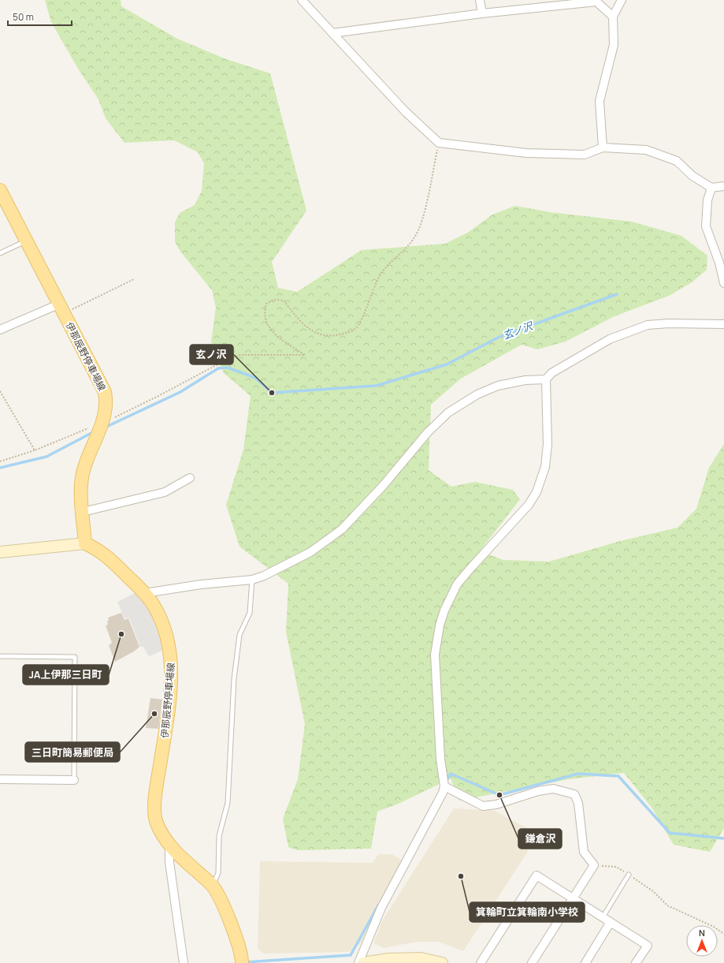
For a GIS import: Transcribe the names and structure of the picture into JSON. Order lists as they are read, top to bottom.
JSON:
{
  "streets": {
    "main road": ["伊那辰野停車場線"]
  },
  "water": ["玄ノ沢"],
  "places": [
    "玄ノ沢",
    "JA上伊那三日町",
    "三日町簡易郵便局",
    "鎌倉沢",
    "箕輪町立箕輪南小学校"
  ],
  "scale_bar": "50 m",
  "north": "top"
}
